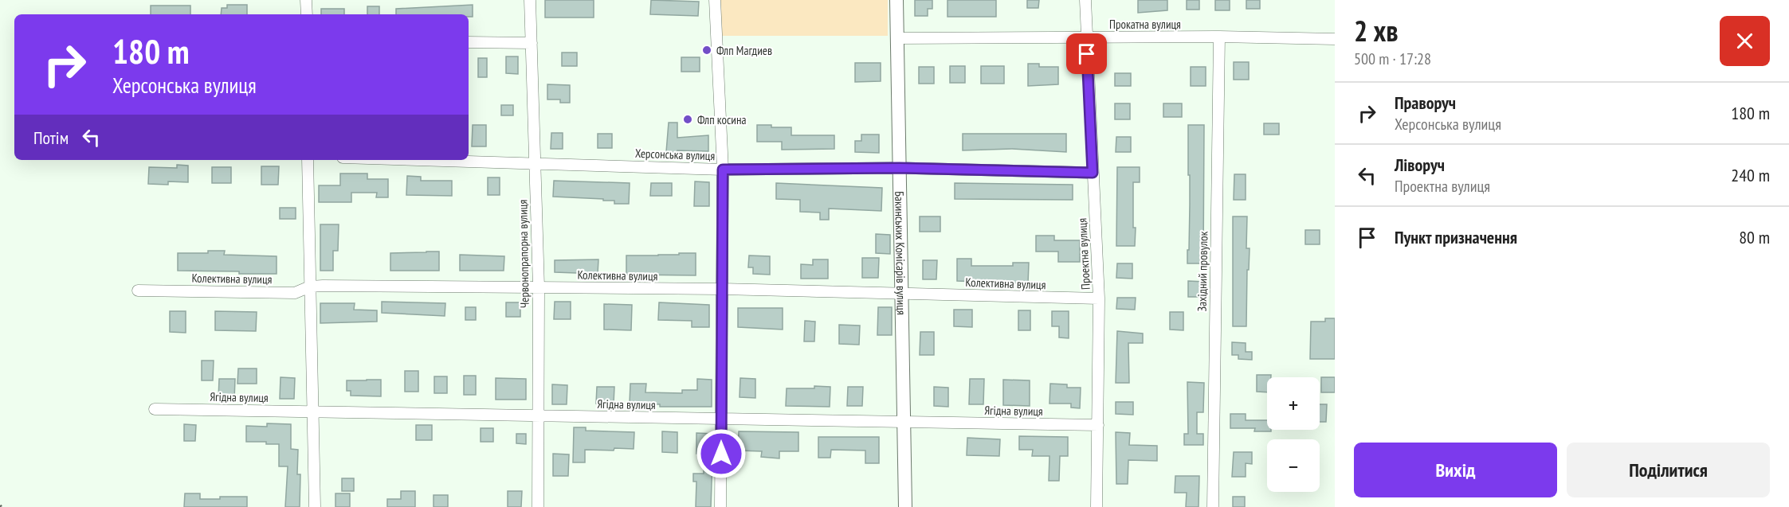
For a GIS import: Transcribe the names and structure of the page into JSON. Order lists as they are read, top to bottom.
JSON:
{
  "streets": {
    "street": [
      "Прокатна вулиця",
      "Херсонська вулиця",
      "Червонопрапорна вулиця",
      "Бакинських Комісарів вулиця",
      "Проектна вулиця",
      "Західний провулок",
      "Колективна вулиця",
      "Ягідна вулиця"
    ]
  },
  "crossings": [
    ["Прокатна вулиця", "Бакинських Комісарів вулиця"],
    ["Прокатна вулиця", "Проектна вулиця"],
    ["Прокатна вулиця", "Західний провулок"],
    ["Херсонська вулиця", "Червонопрапорна вулиця"],
    ["Херсонська вулиця", "Бакинських Комісарів вулиця"],
    ["Херсонська вулиця", "Проектна вулиця"],
    ["Червонопрапорна вулиця", "Колективна вулиця"],
    ["Червонопрапорна вулиця", "Ягідна вулиця"],
    ["Бакинських Комісарів вулиця", "Колективна вулиця"],
    ["Бакинських Комісарів вулиця", "Ягідна вулиця"],
    ["Проектна вулиця", "Колективна вулиця"],
    ["Проектна вулиця", "Ягідна вулиця"]
  ],
  "places": ["Флп Магдиев", "Флп косина"],
  "page": {
    "heading": ["2 хв", "500 m · 17:28"],
    "turn": ["180 m", "Херсонська вулиця"],
    "list": [
      {
        "name": "Праворуч",
        "note": "Херсонська вулиця",
        "value": "180 m"
      },
      {
        "name": "Ліворуч",
        "note": "Проектна вулиця",
        "value": "240 m"
      },
      {
        "name": "Пункт призначення",
        "value": "80 m"
      }
    ],
    "then": "Потім",
    "map_buttons": ["+", "−"],
    "buttons": ["Вихід", "Поділитися"]
  }
}
